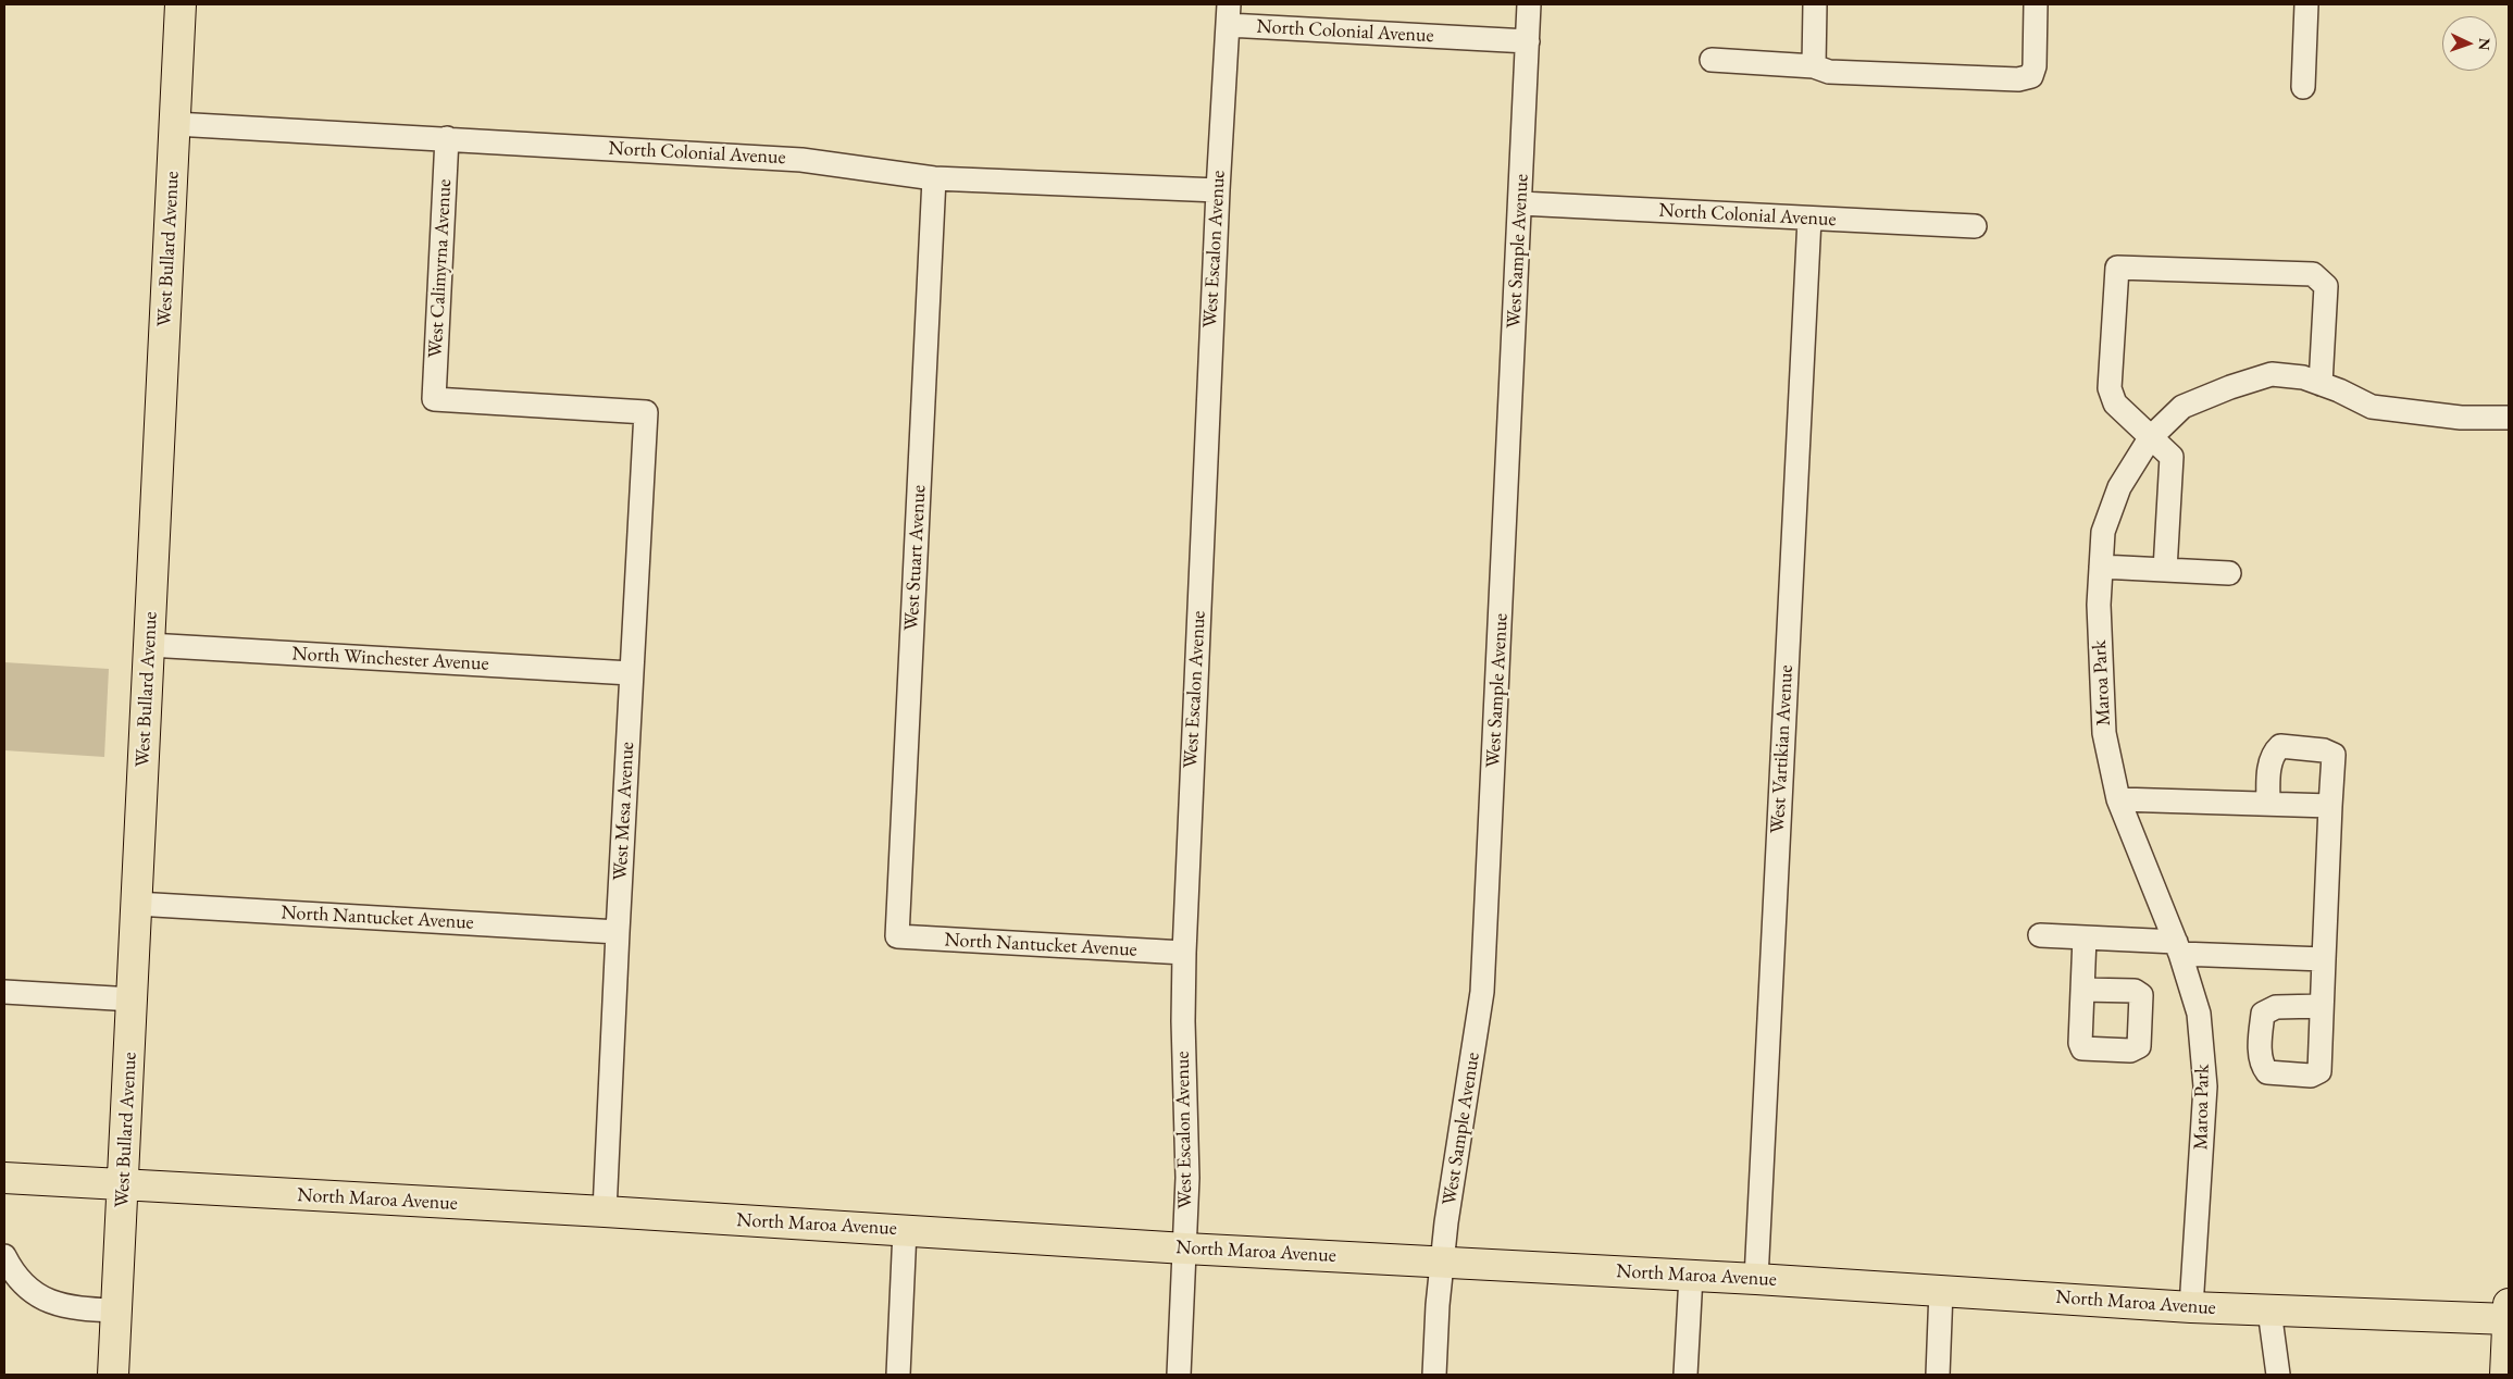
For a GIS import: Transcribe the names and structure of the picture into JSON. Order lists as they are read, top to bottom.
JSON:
{
  "streets": {
    "main road": ["West Bullard Avenue", "North Maroa Avenue"],
    "street": [
      "North Colonial Avenue",
      "West Escalon Avenue",
      "West Sample Avenue",
      "West Calimyrna Avenue",
      "West Stuart Avenue",
      "North Winchester Avenue",
      "Maroa Park",
      "West Vartikian Avenue",
      "West Mesa Avenue",
      "North Nantucket Avenue"
    ]
  },
  "crossings": [
    ["North Colonial Avenue", "West Bullard Avenue"],
    ["North Colonial Avenue", "West Escalon Avenue"],
    ["North Colonial Avenue", "West Sample Avenue"],
    ["North Colonial Avenue", "West Calimyrna Avenue"],
    ["North Colonial Avenue", "West Stuart Avenue"],
    ["North Colonial Avenue", "West Vartikian Avenue"],
    ["West Bullard Avenue", "North Winchester Avenue"],
    ["West Bullard Avenue", "North Nantucket Avenue"],
    ["West Bullard Avenue", "North Maroa Avenue"],
    ["West Escalon Avenue", "North Nantucket Avenue"],
    ["West Escalon Avenue", "North Maroa Avenue"],
    ["West Sample Avenue", "North Maroa Avenue"],
    ["West Calimyrna Avenue", "West Mesa Avenue"],
    ["West Stuart Avenue", "North Nantucket Avenue"],
    ["North Winchester Avenue", "West Mesa Avenue"],
    ["Maroa Park", "North Maroa Avenue"],
    ["West Vartikian Avenue", "North Maroa Avenue"],
    ["West Mesa Avenue", "North Nantucket Avenue"],
    ["West Mesa Avenue", "North Maroa Avenue"]
  ],
  "north": "right"
}
